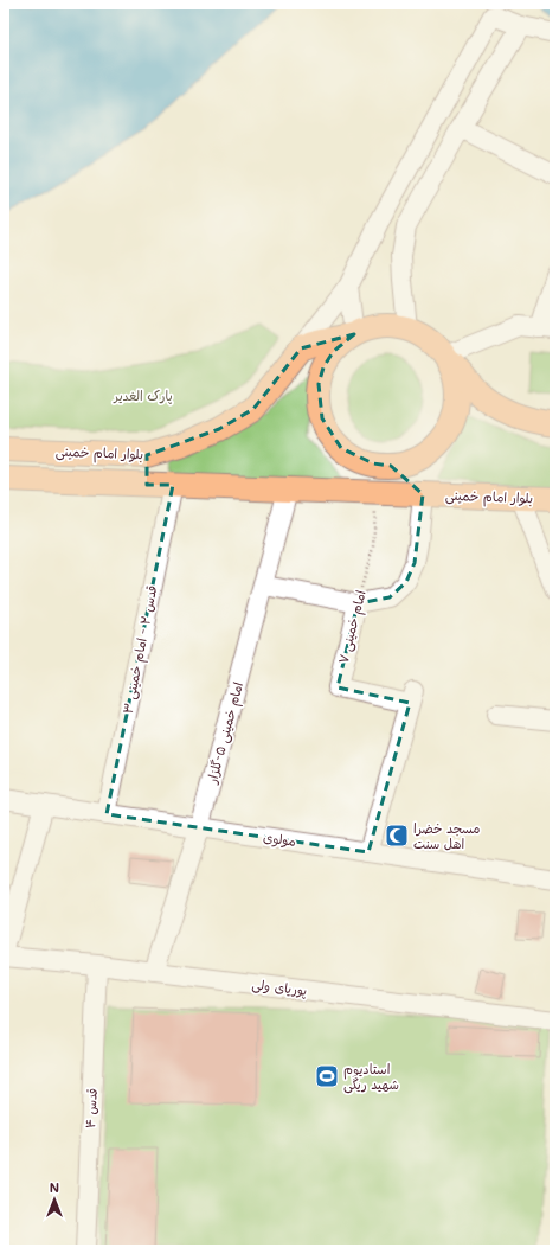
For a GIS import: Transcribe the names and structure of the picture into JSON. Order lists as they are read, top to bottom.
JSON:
{
  "streets": {
    "main road": ["بلوار امام خمینی"],
    "street": [
      "امام خمینی ۷",
      "قدس ۲ - امام خمینی ۳",
      "امام خمینی ۵-گلزار",
      "مولوی",
      "پوریای ولی",
      "قدس ۴"
    ]
  },
  "crossings": [
    ["بلوار امام خمینی", "امام خمینی ۷"],
    ["بلوار امام خمینی", "قدس ۲ - امام خمینی ۳"],
    ["بلوار امام خمینی", "امام خمینی ۵-گلزار"],
    ["امام خمینی ۷", "مولوی"],
    ["قدس ۲ - امام خمینی ۳", "مولوی"],
    ["امام خمینی ۵-گلزار", "مولوی"],
    ["امام خمینی ۵-گلزار", "پوریای ولی"],
    ["پوریای ولی", "قدس ۴"]
  ],
  "parks": ["پارک الغدیر"],
  "places": {
    "mosque": ["مسجد خضرا اهل سنت"],
    "sports": ["استادیوم شهید ریگی"]
  },
  "north": "top"
}
